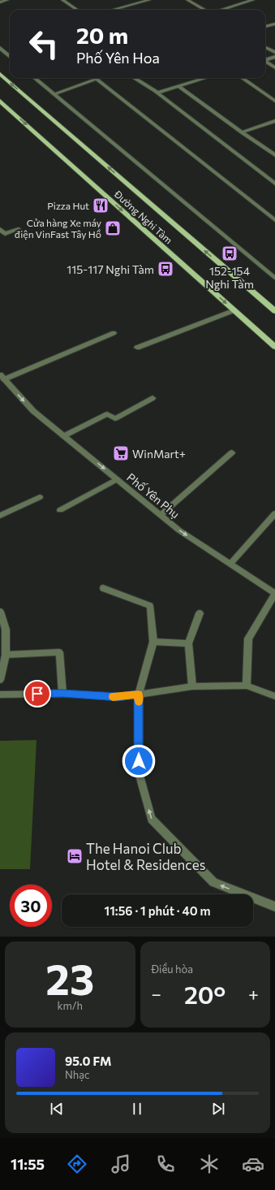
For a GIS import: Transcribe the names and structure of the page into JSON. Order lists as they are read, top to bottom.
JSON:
{
  "streets": {
    "main road": ["Đường Nghi Tàm"],
    "street": ["Phố Yên Phụ"]
  },
  "one_way": ["Phố Yên Phụ"],
  "places": {
    "restaurant": ["Pizza Hut"],
    "shop": ["Cửa hàng Xe máy điện VinFast Tây Hồ"],
    "bus stop": ["152-154 Nghi Tàm", "115-117 Nghi Tàm"],
    "supermarket": ["WinMart+"],
    "hotel": ["The Hanoi Club Hotel & Residences"]
  },
  "page": {
    "turn": ["20 m", "Phố Yên Hoa"],
    "limit": "30",
    "trip": "11:56 · 1 phút · 40 m",
    "tile": [
      ["23", "km/h"],
      "Điều hòa"
    ],
    "heat": ["−", "20°", "+"],
    "song": ["95.0 FM", "Nhạc"],
    "tabs": "11:55"
  }
}
